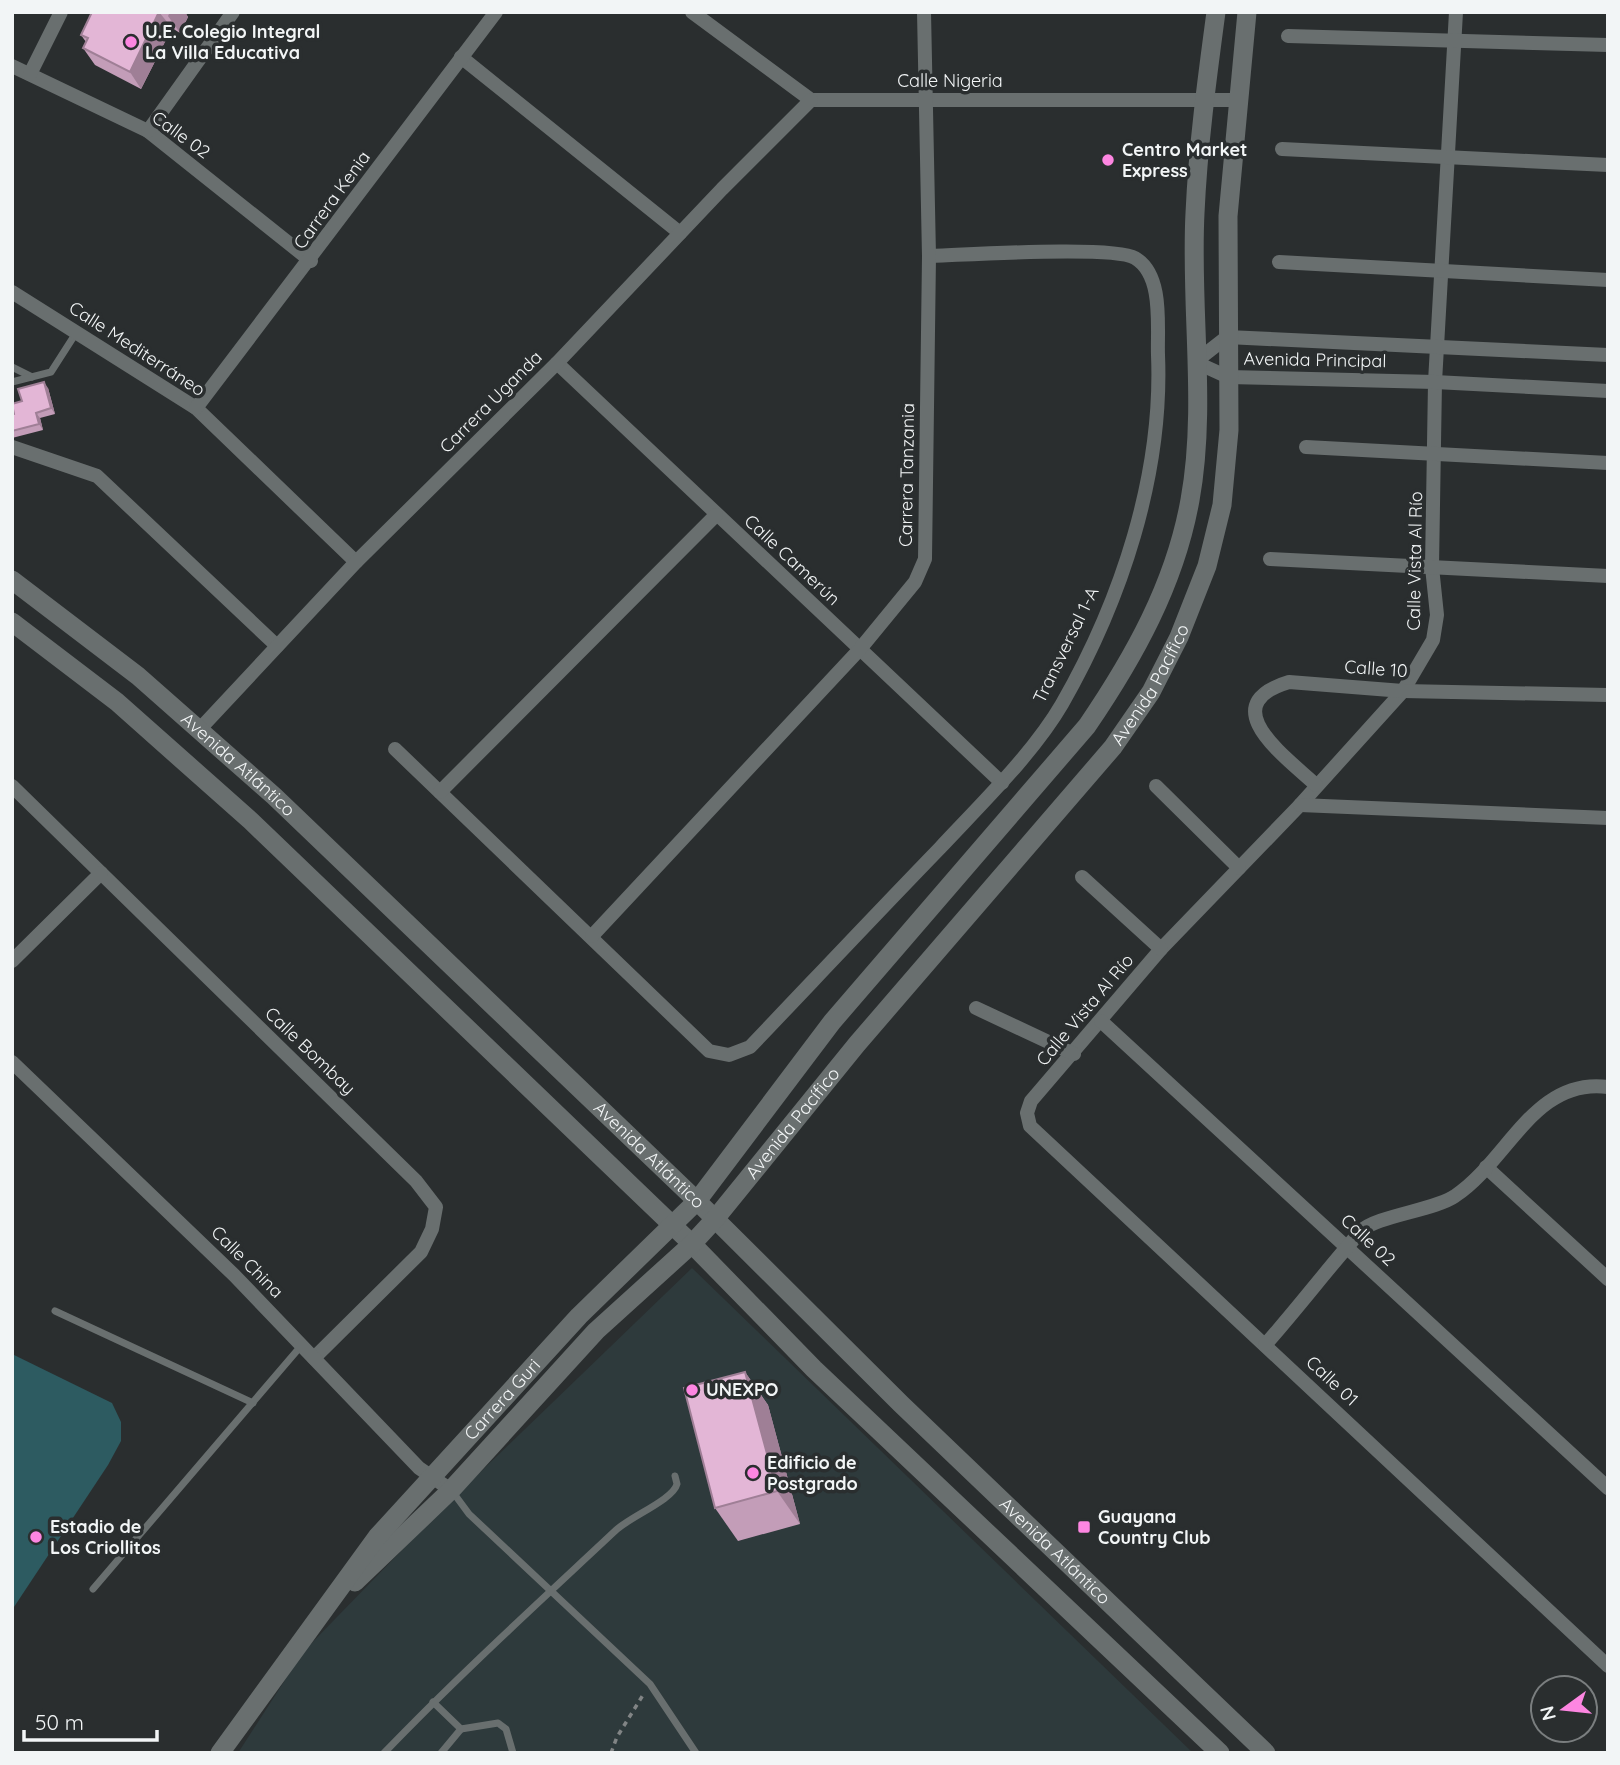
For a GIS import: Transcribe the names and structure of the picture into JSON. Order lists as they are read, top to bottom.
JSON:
{
  "streets": {
    "street": [
      "Calle Nigeria",
      "Calle 02",
      "Carrera Kenia",
      "Calle Mediterráneo",
      "Avenida Principal",
      "Carrera Uganda",
      "Carrera Tanzania",
      "Calle Camerún",
      "Calle Vista Al Río",
      "Transversal 1-A",
      "Calle 10",
      "Avenida Pacífico",
      "Avenida Atlántico",
      "Calle Bombay",
      "Calle China",
      "Calle 01",
      "Carrera Guri"
    ]
  },
  "crossings": [
    ["Calle Nigeria", "Carrera Uganda"],
    ["Calle Nigeria", "Carrera Tanzania"],
    ["Calle Nigeria", "Avenida Pacífico"],
    ["Calle 02", "Carrera Kenia"],
    ["Calle 02", "Calle Vista Al Río"],
    ["Carrera Kenia", "Calle Mediterráneo"],
    ["Calle Mediterráneo", "Carrera Uganda"],
    ["Avenida Principal", "Calle Vista Al Río"],
    ["Avenida Principal", "Avenida Pacífico"],
    ["Carrera Uganda", "Calle Camerún"],
    ["Carrera Uganda", "Avenida Atlántico"],
    ["Carrera Tanzania", "Calle Camerún"],
    ["Carrera Tanzania", "Transversal 1-A"],
    ["Calle Camerún", "Transversal 1-A"],
    ["Calle Vista Al Río", "Calle 10"],
    ["Calle Vista Al Río", "Calle 01"],
    ["Avenida Pacífico", "Avenida Atlántico"],
    ["Avenida Pacífico", "Carrera Guri"],
    ["Avenida Atlántico", "Carrera Guri"],
    ["Calle Bombay", "Calle China"],
    ["Calle China", "Carrera Guri"]
  ],
  "places": {
    "other": [
      "U.E. Colegio Integral La Villa Educativa",
      "Centro Market Express",
      "UNEXPO",
      "Edificio de Postgrado",
      "Estadio de Los Criollitos"
    ],
    "transit": ["Guayana Country Club"]
  },
  "scale_bar": "50 m",
  "north": "left"
}
